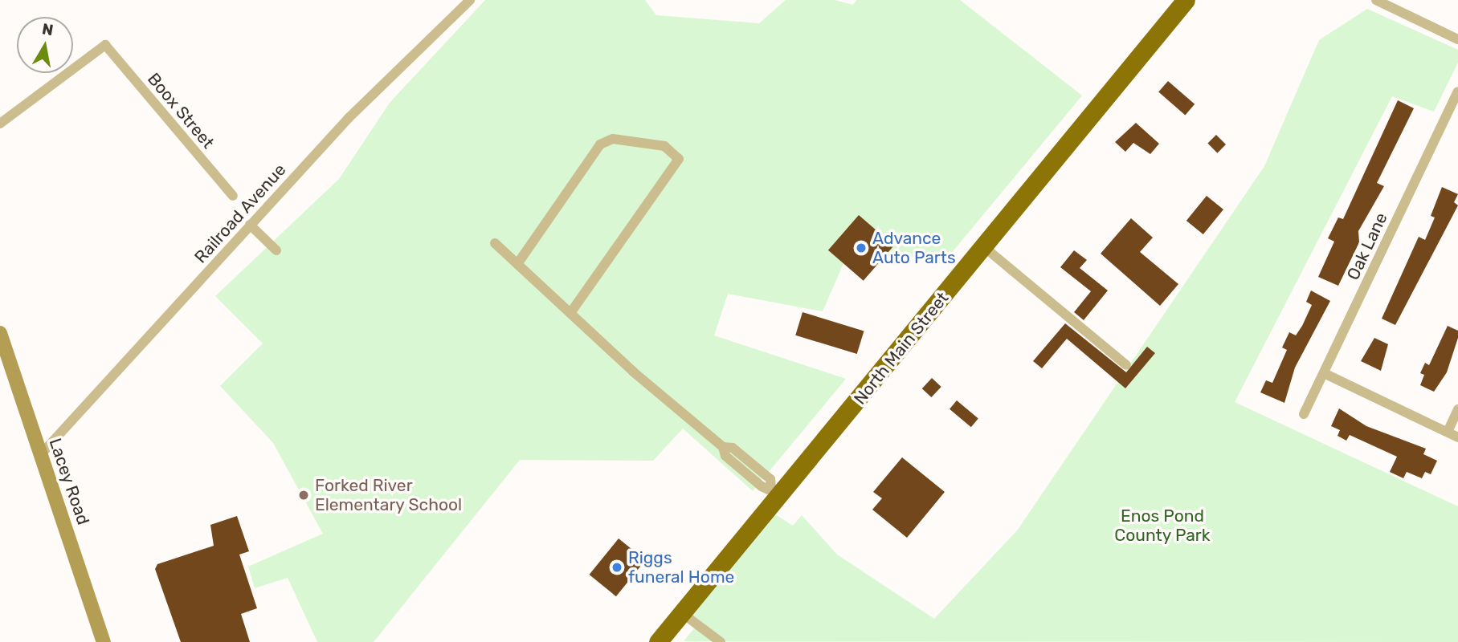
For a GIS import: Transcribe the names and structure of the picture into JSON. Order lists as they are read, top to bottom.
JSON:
{
  "streets": {
    "highway": ["North Main Street"],
    "main road": ["Lacey Road"],
    "street": ["Boox Street", "Railroad Avenue", "Oak Lane"]
  },
  "crossings": [
    ["Railroad Avenue", "Lacey Road"]
  ],
  "parks": ["Enos Pond County Park"],
  "places": ["Advance Auto Parts", "Forked River Elementary School", "Riggs funeral Home"],
  "north": "top"
}
